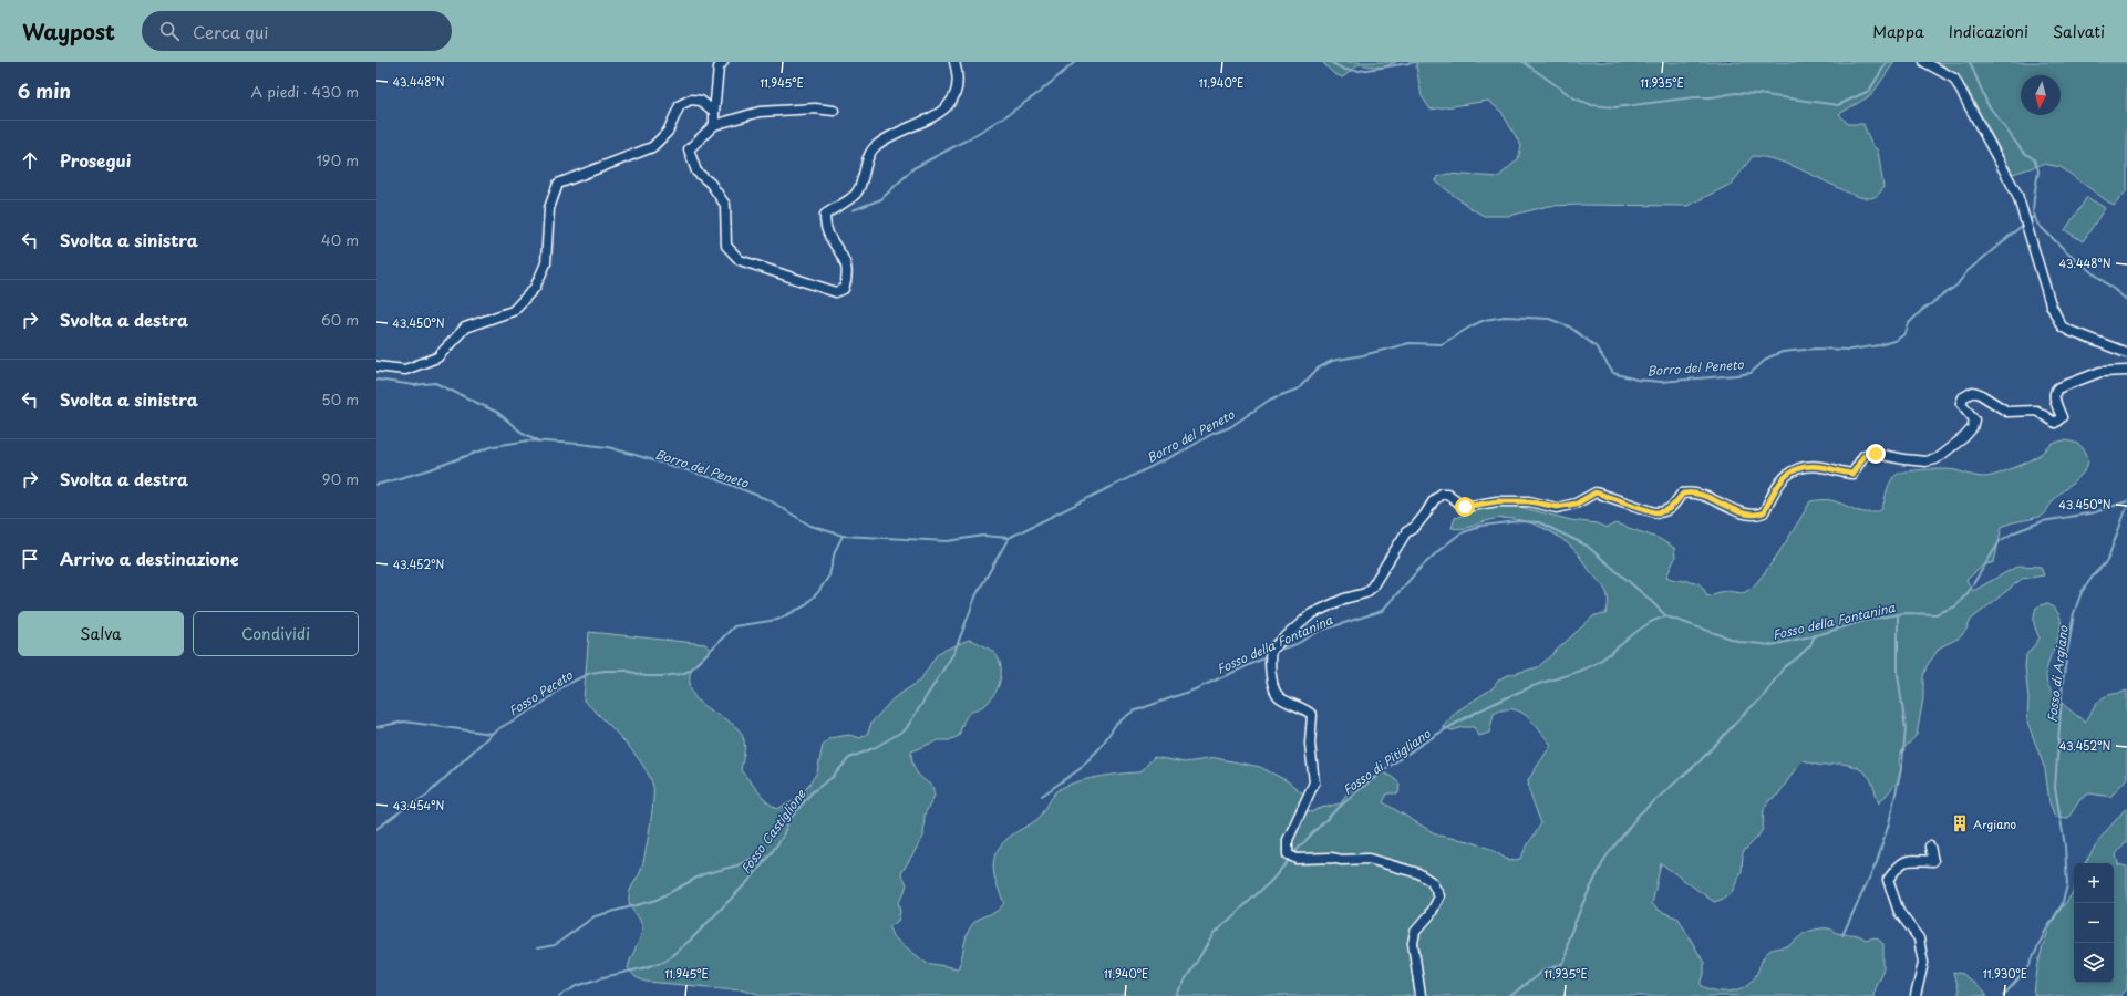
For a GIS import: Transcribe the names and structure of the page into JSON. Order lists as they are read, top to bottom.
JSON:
{
  "water": [
    "Borro del Peneto",
    "Fosso della Fontanina",
    "Fosso di Argiano",
    "Fosso Peceto",
    "Fosso di Pitigliano",
    "Fosso Castiglione"
  ],
  "places": {
    "building": ["Argiano"]
  },
  "north": "bottom",
  "page": {
    "header": "Waypost",
    "search": "Cerca qui",
    "nav": ["Mappa", "Indicazioni", "Salvati"],
    "heading": ["6 min", "A piedi · 430 m"],
    "list": [
      ["Prosegui", "190 m"],
      ["Svolta a sinistra", "40 m"],
      ["Svolta a destra", "60 m"],
      ["Svolta a sinistra", "50 m"],
      ["Svolta a destra", "90 m"],
      "Arrivo a destinazione"
    ],
    "buttons": ["Salva", "Condividi"],
    "map_buttons": ["+", "−"]
  },
  "coordinates": [
    "43.448°N",
    "11.945°E",
    "11.940°E",
    "11.935°E",
    "43.450°N",
    "43.452°N",
    "43.454°N",
    "11.930°E"
  ]
}
